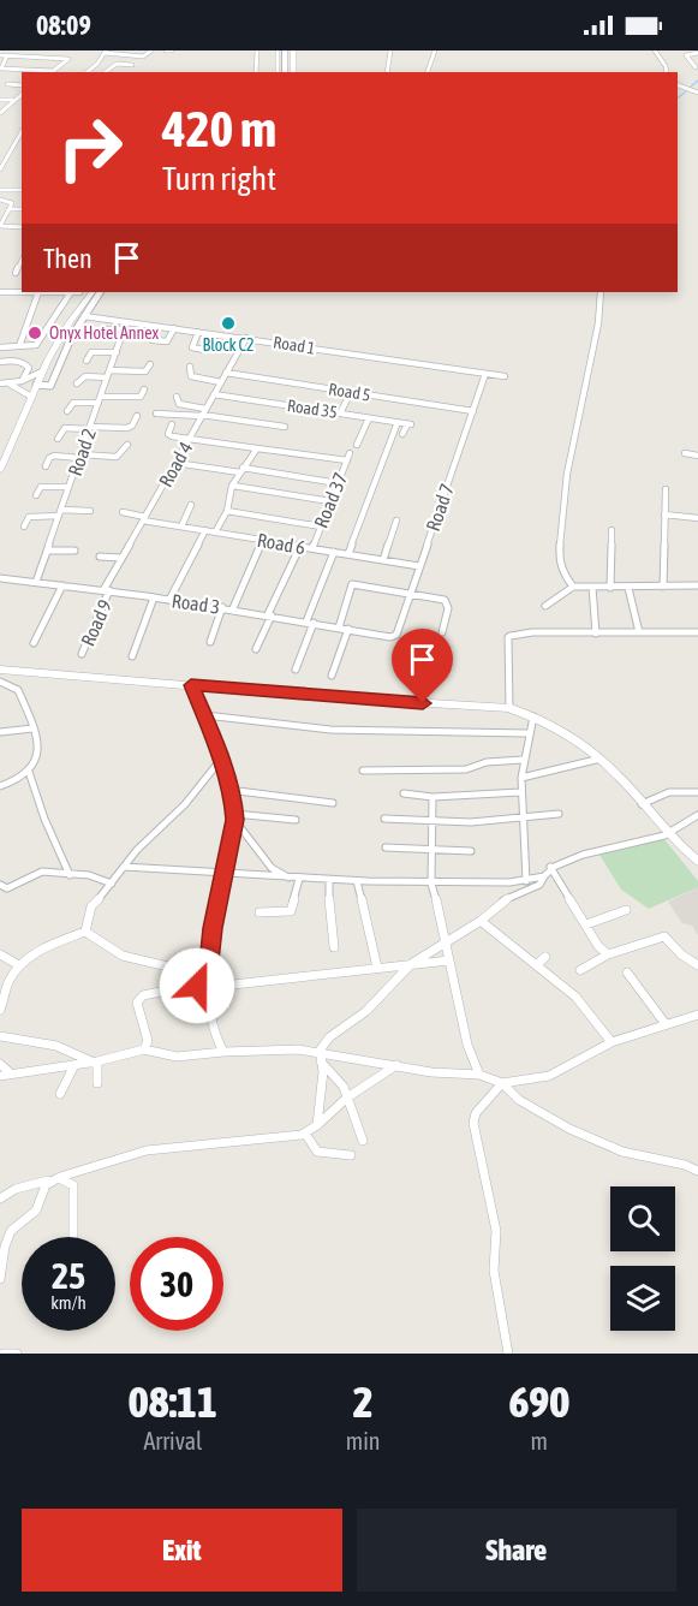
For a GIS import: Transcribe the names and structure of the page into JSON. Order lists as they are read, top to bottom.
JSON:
{
  "streets": {
    "street": [
      "Road 1",
      "Road 5",
      "Road 35",
      "Road 2",
      "Road 4",
      "Road 37",
      "Road 7",
      "Road 6",
      "Road 3",
      "Road 9"
    ]
  },
  "crossings": [
    ["Road 1", "Road 2"],
    ["Road 1", "Road 4"],
    ["Road 1", "Road 7"],
    ["Road 5", "Road 4"],
    ["Road 5", "Road 7"],
    ["Road 35", "Road 4"],
    ["Road 2", "Road 3"],
    ["Road 4", "Road 6"],
    ["Road 4", "Road 3"],
    ["Road 4", "Road 9"],
    ["Road 37", "Road 6"],
    ["Road 7", "Road 6"],
    ["Road 7", "Road 3"],
    ["Road 3", "Road 9"]
  ],
  "places": ["Block C2", "Onyx Hotel Annex"],
  "page": {
    "status": "08:09",
    "turn": ["420 m", "Turn right"],
    "then": "Then",
    "speed": "25 km/h",
    "limit": "30",
    "eta": [
      "08:11",
      "Arrival",
      "2",
      "min",
      "690",
      "m"
    ],
    "buttons": ["Exit", "Share"]
  }
}
